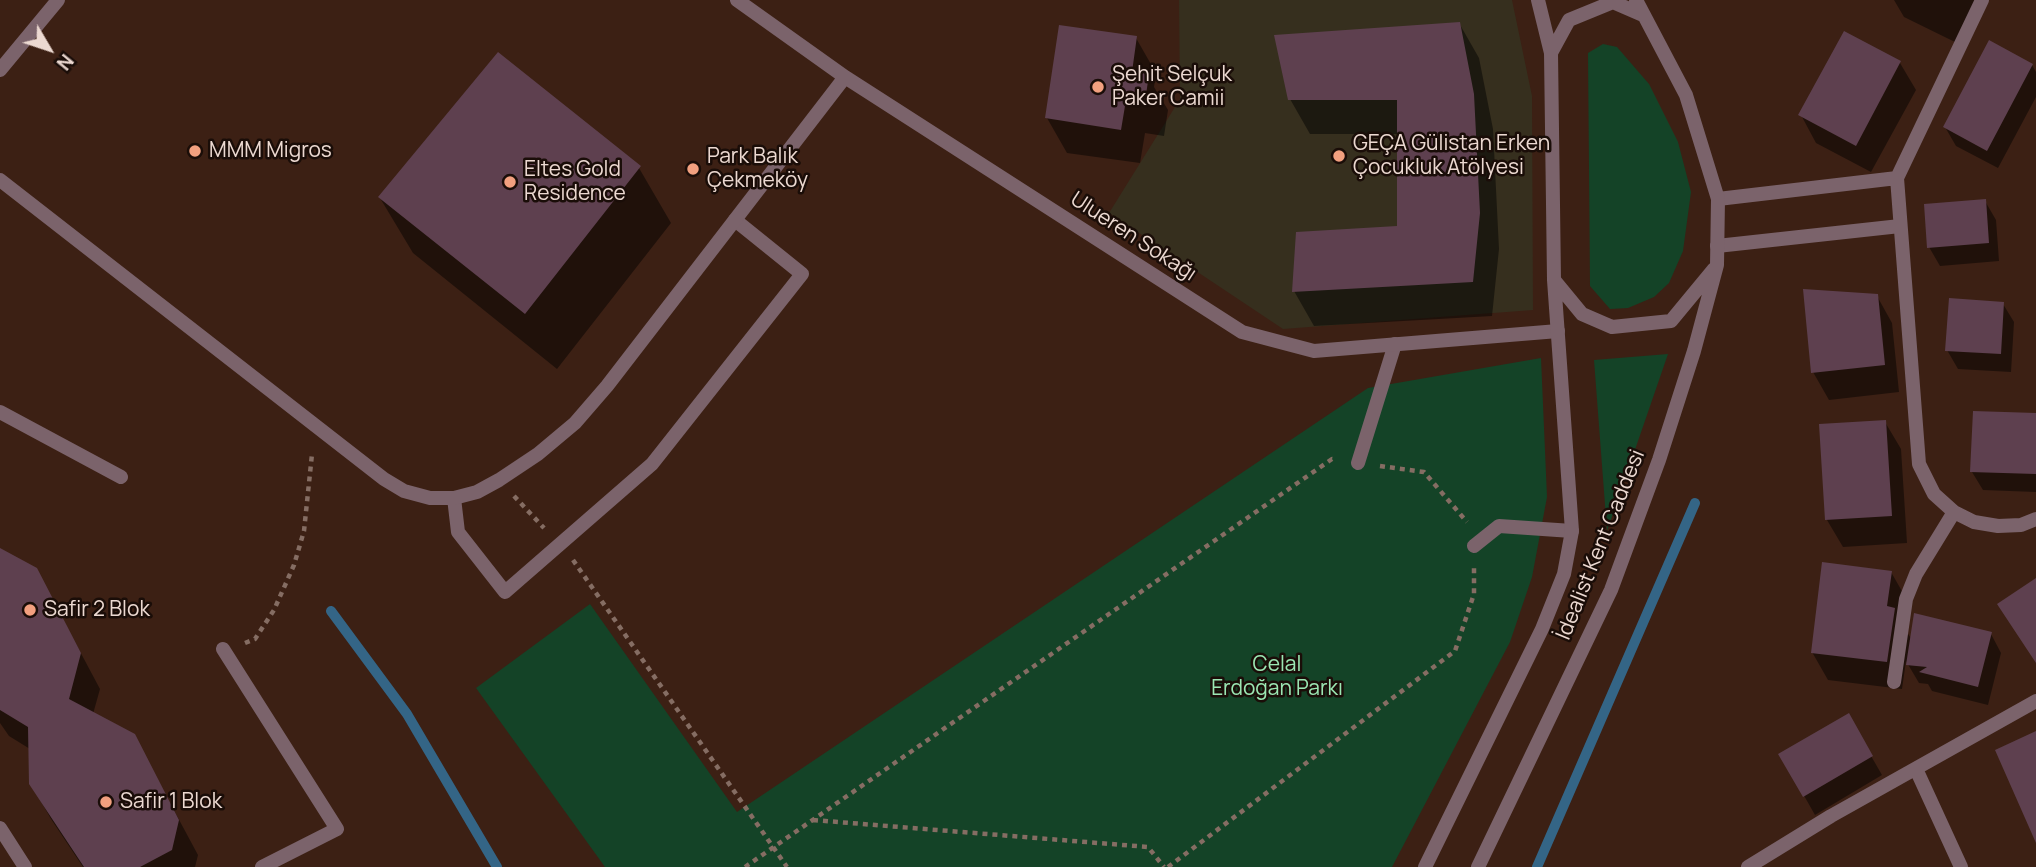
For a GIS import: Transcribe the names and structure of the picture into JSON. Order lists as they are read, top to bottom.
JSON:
{
  "streets": {
    "street": ["Ulueren Sokağı", "İdealist Kent Caddesi"]
  },
  "crossings": [
    ["Ulueren Sokağı", "İdealist Kent Caddesi"]
  ],
  "parks": ["Celal Erdoğan Parkı"],
  "places": [
    "Şehit Selçuk Paker Camii",
    "MMM Migros",
    "GEÇA Gülistan Erken Çocukluk Atölyesi",
    "Park Balık Çekmeköy",
    "Eltes Gold Residence",
    "Safir 2 Blok",
    "Safir 1 Blok"
  ],
  "north": "bottom right"
}
